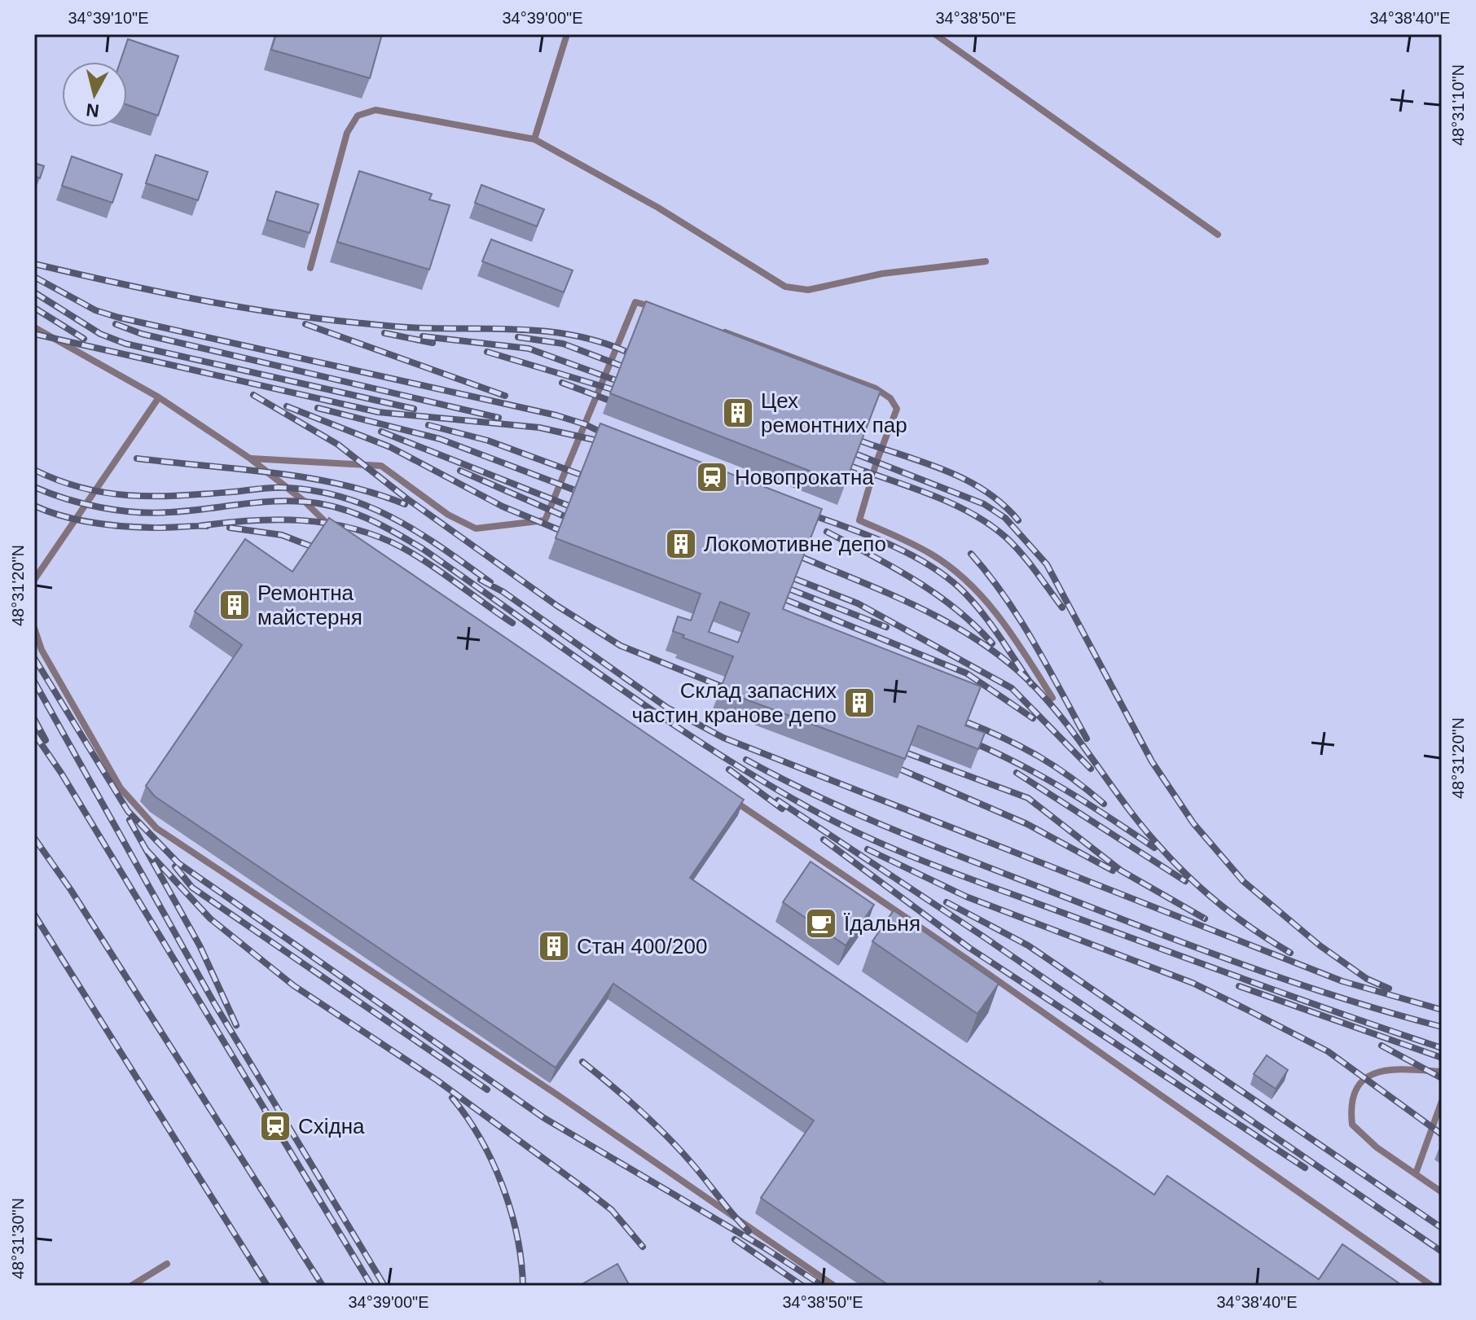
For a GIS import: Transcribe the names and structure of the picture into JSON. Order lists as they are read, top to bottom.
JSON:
{
  "places": {
    "building": [
      "Цех ремонтних пар",
      "Локомотивне депо",
      "Ремонтна майстерня",
      "Склад запасних частин кранове депо",
      "Стан 400/200"
    ],
    "station": ["Новопрокатна", "Східна"],
    "cafe": ["Їдальня"]
  },
  "north": "bottom",
  "coordinates": [
    "34°39'10\"E",
    "34°39'00\"E",
    "34°38'50\"E",
    "34°38'40\"E",
    "48°31'10\"N",
    "48°31'20\"N",
    "48°31'30\"N"
  ]
}
